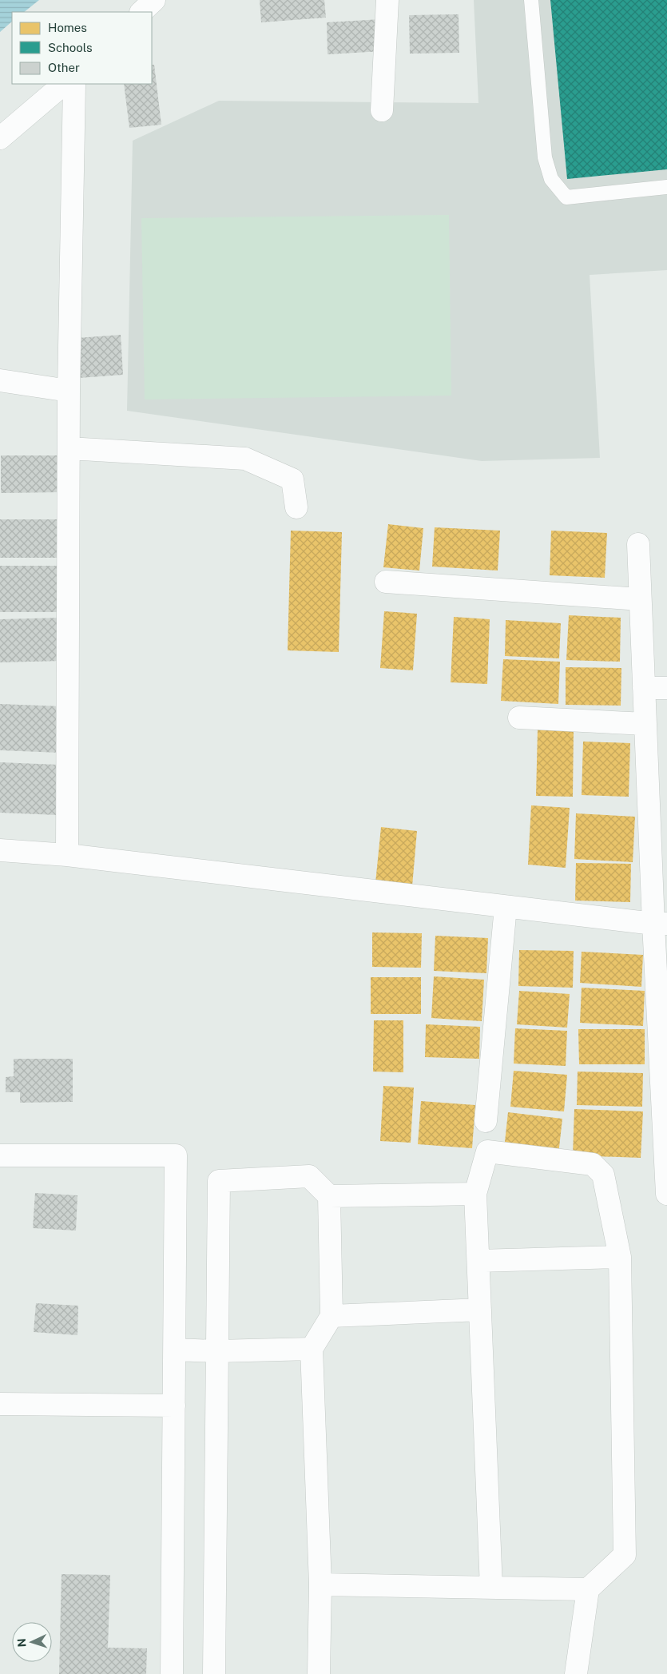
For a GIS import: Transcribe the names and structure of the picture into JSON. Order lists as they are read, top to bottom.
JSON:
{
  "legend": ["Homes", "Schools", "Other"],
  "north": "left"
}
